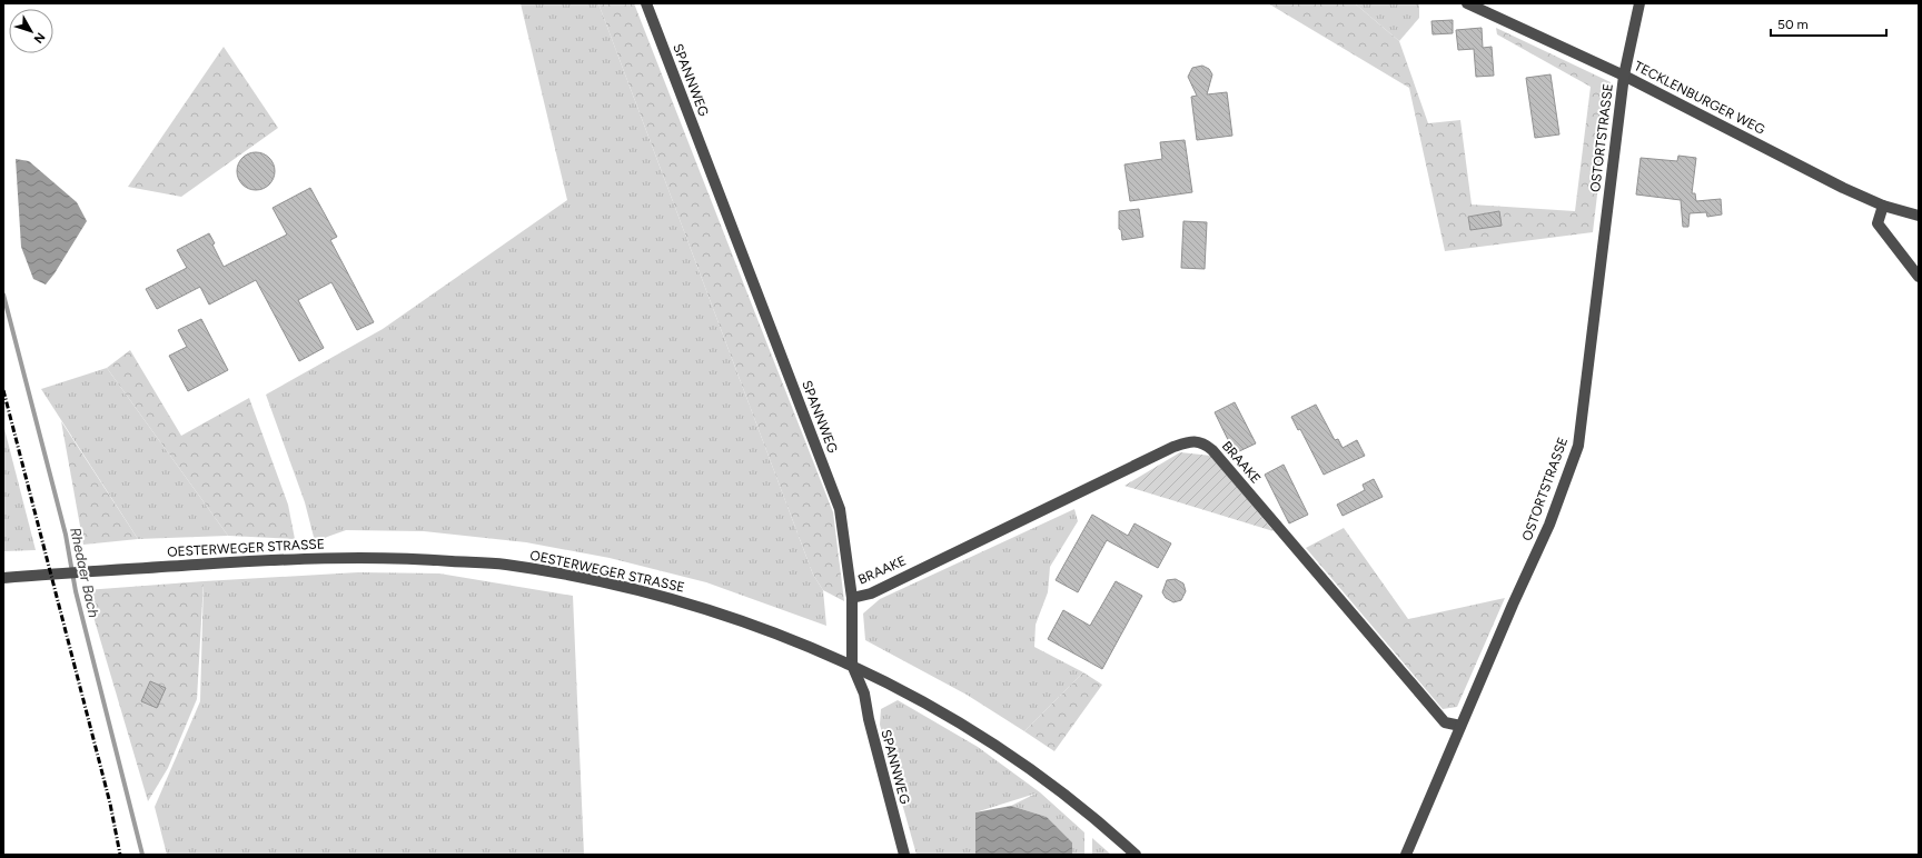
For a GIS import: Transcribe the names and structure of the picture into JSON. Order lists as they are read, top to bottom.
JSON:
{
  "streets": {
    "street": [
      "SPANNWEG",
      "TECKLENBURGER WEG",
      "OSTORTSTRASSE",
      "BRAAKE",
      "OESTERWEGER STRASSE"
    ]
  },
  "crossings": [
    ["SPANNWEG", "BRAAKE"],
    ["SPANNWEG", "OESTERWEGER STRASSE"],
    ["TECKLENBURGER WEG", "OSTORTSTRASSE"],
    ["OSTORTSTRASSE", "BRAAKE"]
  ],
  "water": ["Rhedaer Bach"],
  "scale_bar": "50 m",
  "north": "bottom right"
}
